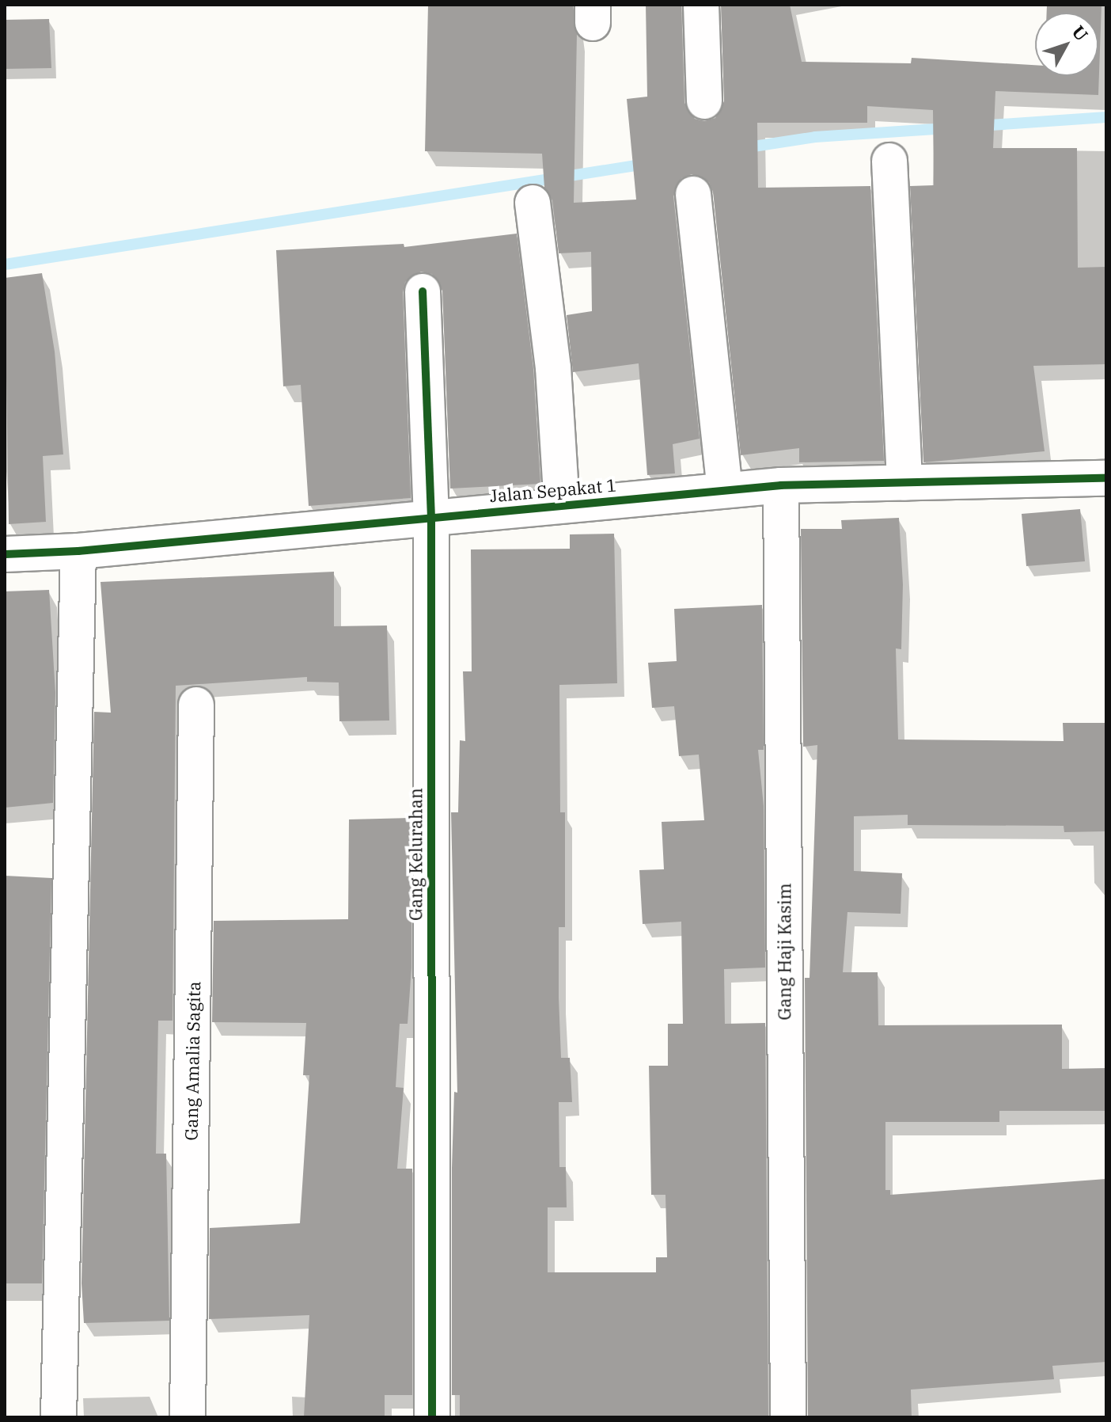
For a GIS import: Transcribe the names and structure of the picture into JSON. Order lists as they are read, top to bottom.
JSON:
{
  "streets": {
    "street": [
      "Jalan Sepakat 1",
      "Gang Kelurahan",
      "Gang Haji Kasim",
      "Gang Amalia Sagita"
    ]
  },
  "crossings": [
    ["Jalan Sepakat 1", "Gang Kelurahan"],
    ["Jalan Sepakat 1", "Gang Haji Kasim"]
  ],
  "north": "top right"
}
